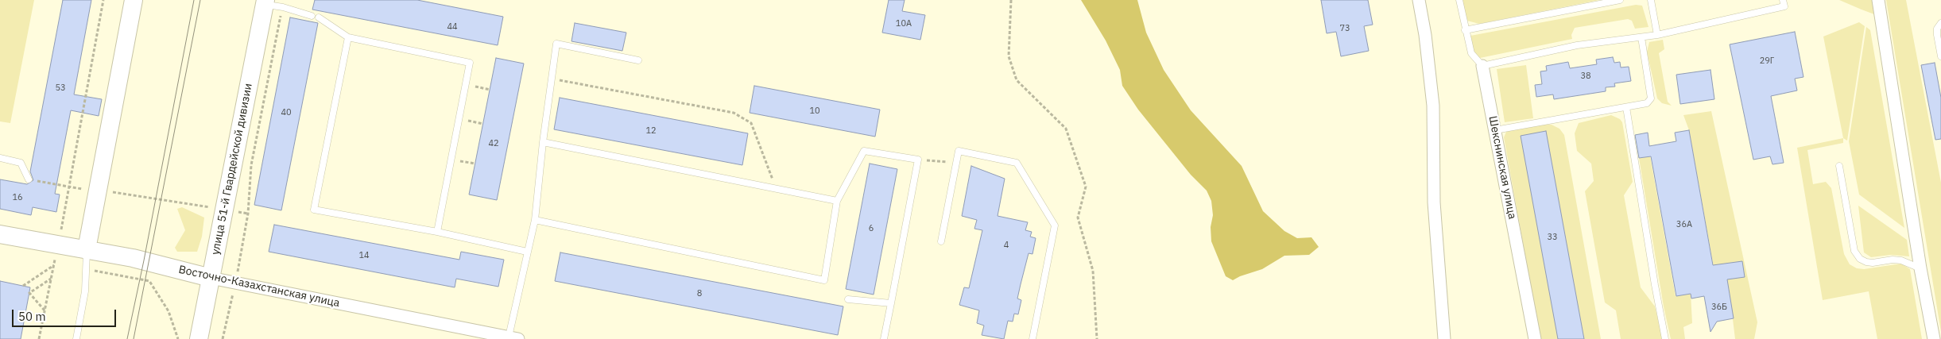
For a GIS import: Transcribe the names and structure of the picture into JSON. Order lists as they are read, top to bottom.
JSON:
{
  "streets": {
    "main road": ["улица 51-й Гвардейской дивизии", "Восточно-Казахстанская улица"],
    "street": ["Шекснинская улица"]
  },
  "crossings": [
    ["улица 51-й Гвардейской дивизии", "Восточно-Казахстанская улица"]
  ],
  "house_numbers": [
    "10А",
    "44",
    "73",
    "29Г",
    "38",
    "53",
    "10",
    "40",
    "12",
    "42",
    "16",
    "36А",
    "6",
    "33",
    "4",
    "14",
    "8",
    "36Б"
  ],
  "scale_bar": "50 m"
}
